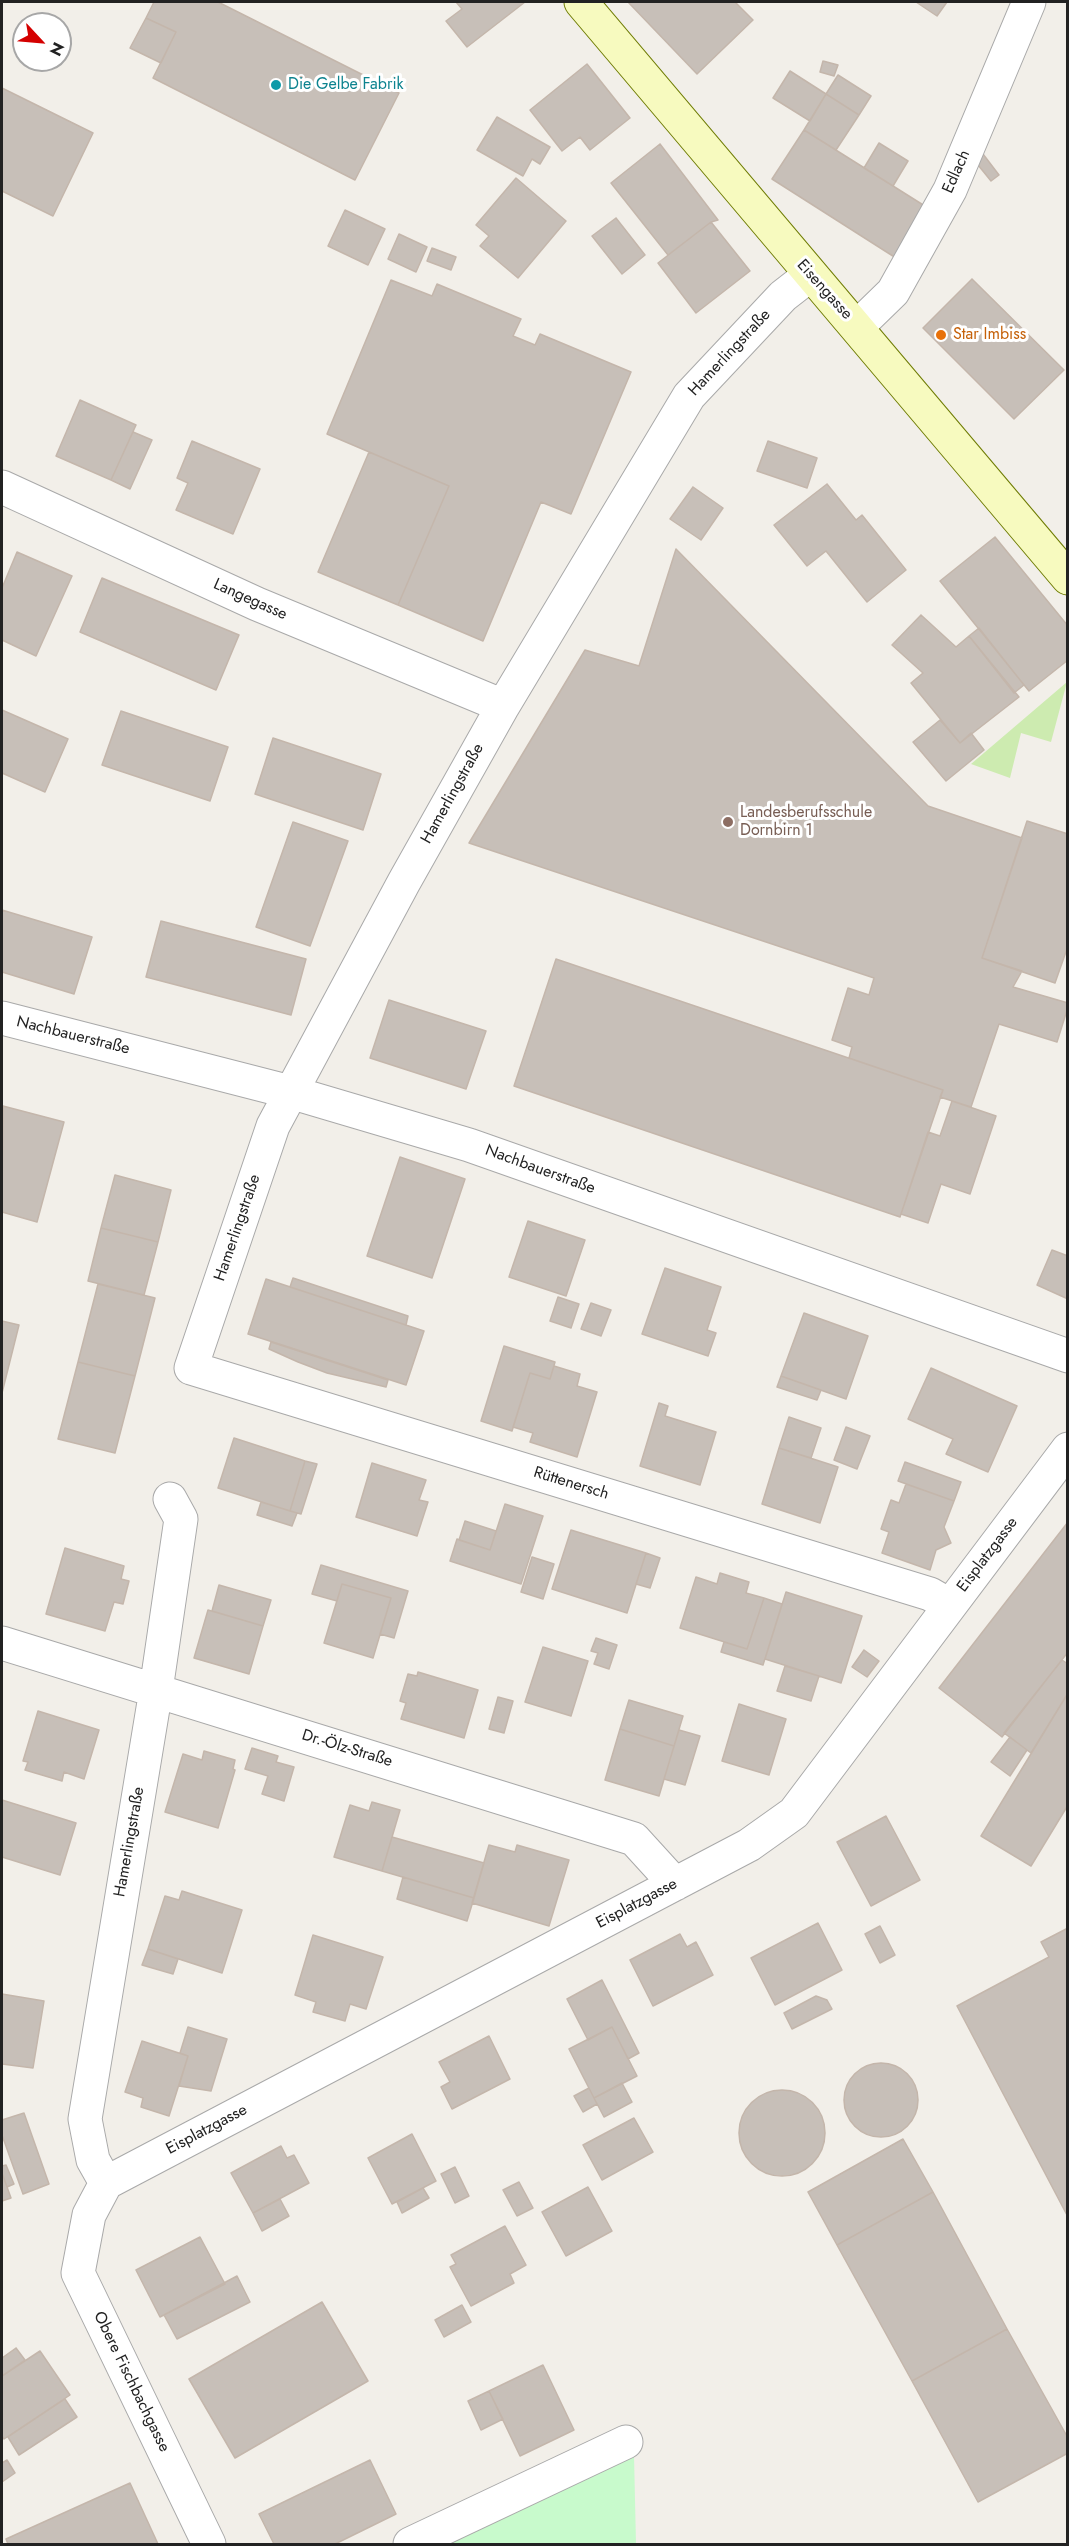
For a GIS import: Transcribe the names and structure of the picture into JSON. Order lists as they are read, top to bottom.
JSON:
{
  "streets": {
    "main road": ["Eisengasse"],
    "street": [
      "Edlach",
      "Hamerlingstraße",
      "Langegasse",
      "Nachbauerstraße",
      "Rüttenersch",
      "Eisplatzgasse",
      "Dr.-Ölz-Straße",
      "Obere Fischbachgasse"
    ]
  },
  "crossings": [
    ["Edlach", "Eisengasse"],
    ["Eisengasse", "Hamerlingstraße"],
    ["Hamerlingstraße", "Langegasse"],
    ["Hamerlingstraße", "Nachbauerstraße"],
    ["Hamerlingstraße", "Rüttenersch"],
    ["Hamerlingstraße", "Eisplatzgasse"],
    ["Hamerlingstraße", "Dr.-Ölz-Straße"],
    ["Hamerlingstraße", "Obere Fischbachgasse"],
    ["Rüttenersch", "Eisplatzgasse"],
    ["Eisplatzgasse", "Dr.-Ölz-Straße"],
    ["Eisplatzgasse", "Obere Fischbachgasse"]
  ],
  "places": ["Die Gelbe Fabrik", "Star Imbiss", "Landesberufsschule Dornbirn 1"],
  "north": "bottom right"
}
